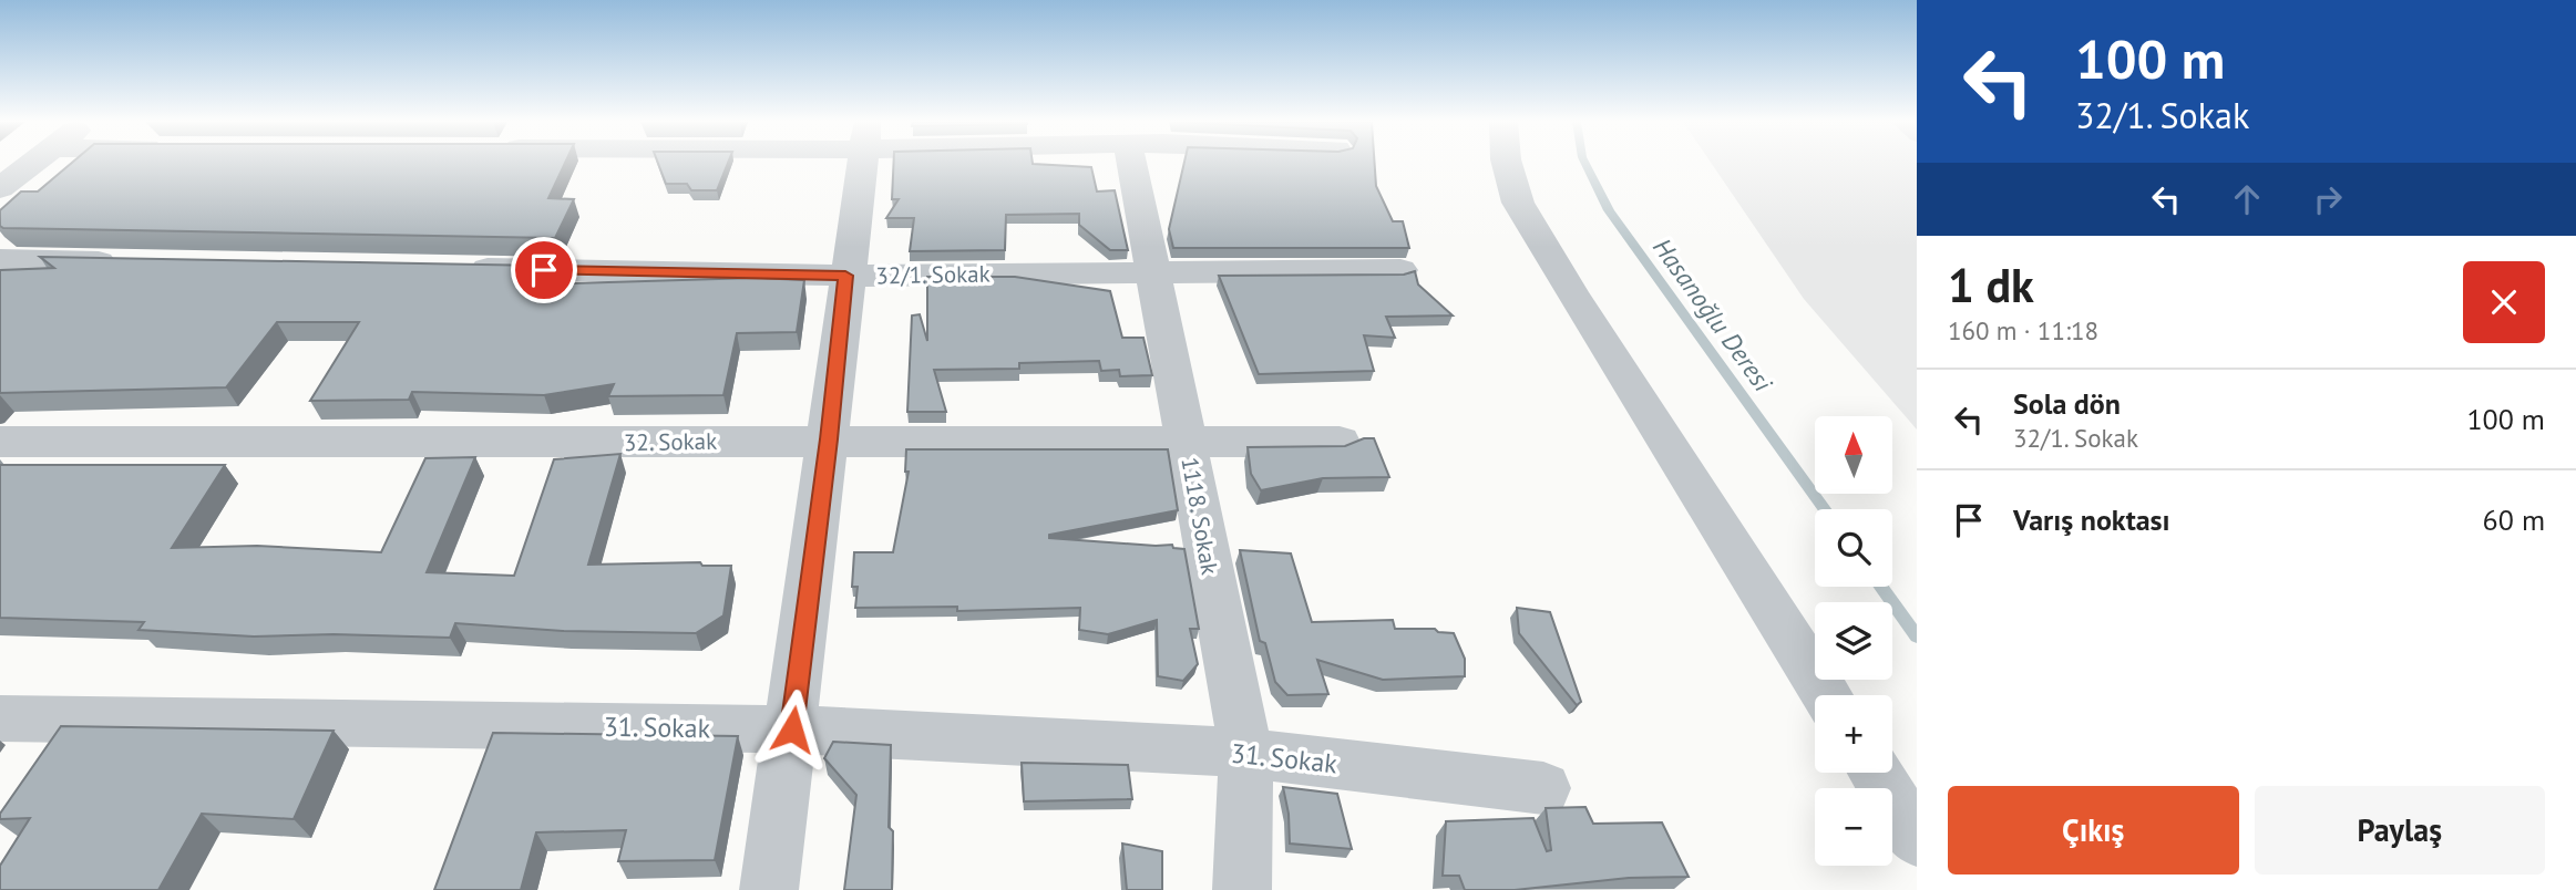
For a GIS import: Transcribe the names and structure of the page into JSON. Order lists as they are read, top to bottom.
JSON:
{
  "streets": {
    "street": [
      "32/1. Sokak",
      "32. Sokak",
      "1118. Sokak",
      "31. Sokak"
    ]
  },
  "crossings": [
    ["32/1. Sokak", "1118. Sokak"],
    ["32. Sokak", "1118. Sokak"],
    ["1118. Sokak", "31. Sokak"]
  ],
  "water": ["Hasanoğlu Deresi"],
  "north": "top",
  "page": {
    "turn": ["100 m", "32/1. Sokak"],
    "heading": ["1 dk", "160 m · 11:18"],
    "list": [
      {
        "name": "Sola dön",
        "note": "32/1. Sokak",
        "value": "100 m"
      },
      {
        "name": "Varış noktası",
        "value": "60 m"
      }
    ],
    "map_buttons": ["+", "−"],
    "buttons": ["Çıkış", "Paylaş"]
  }
}
